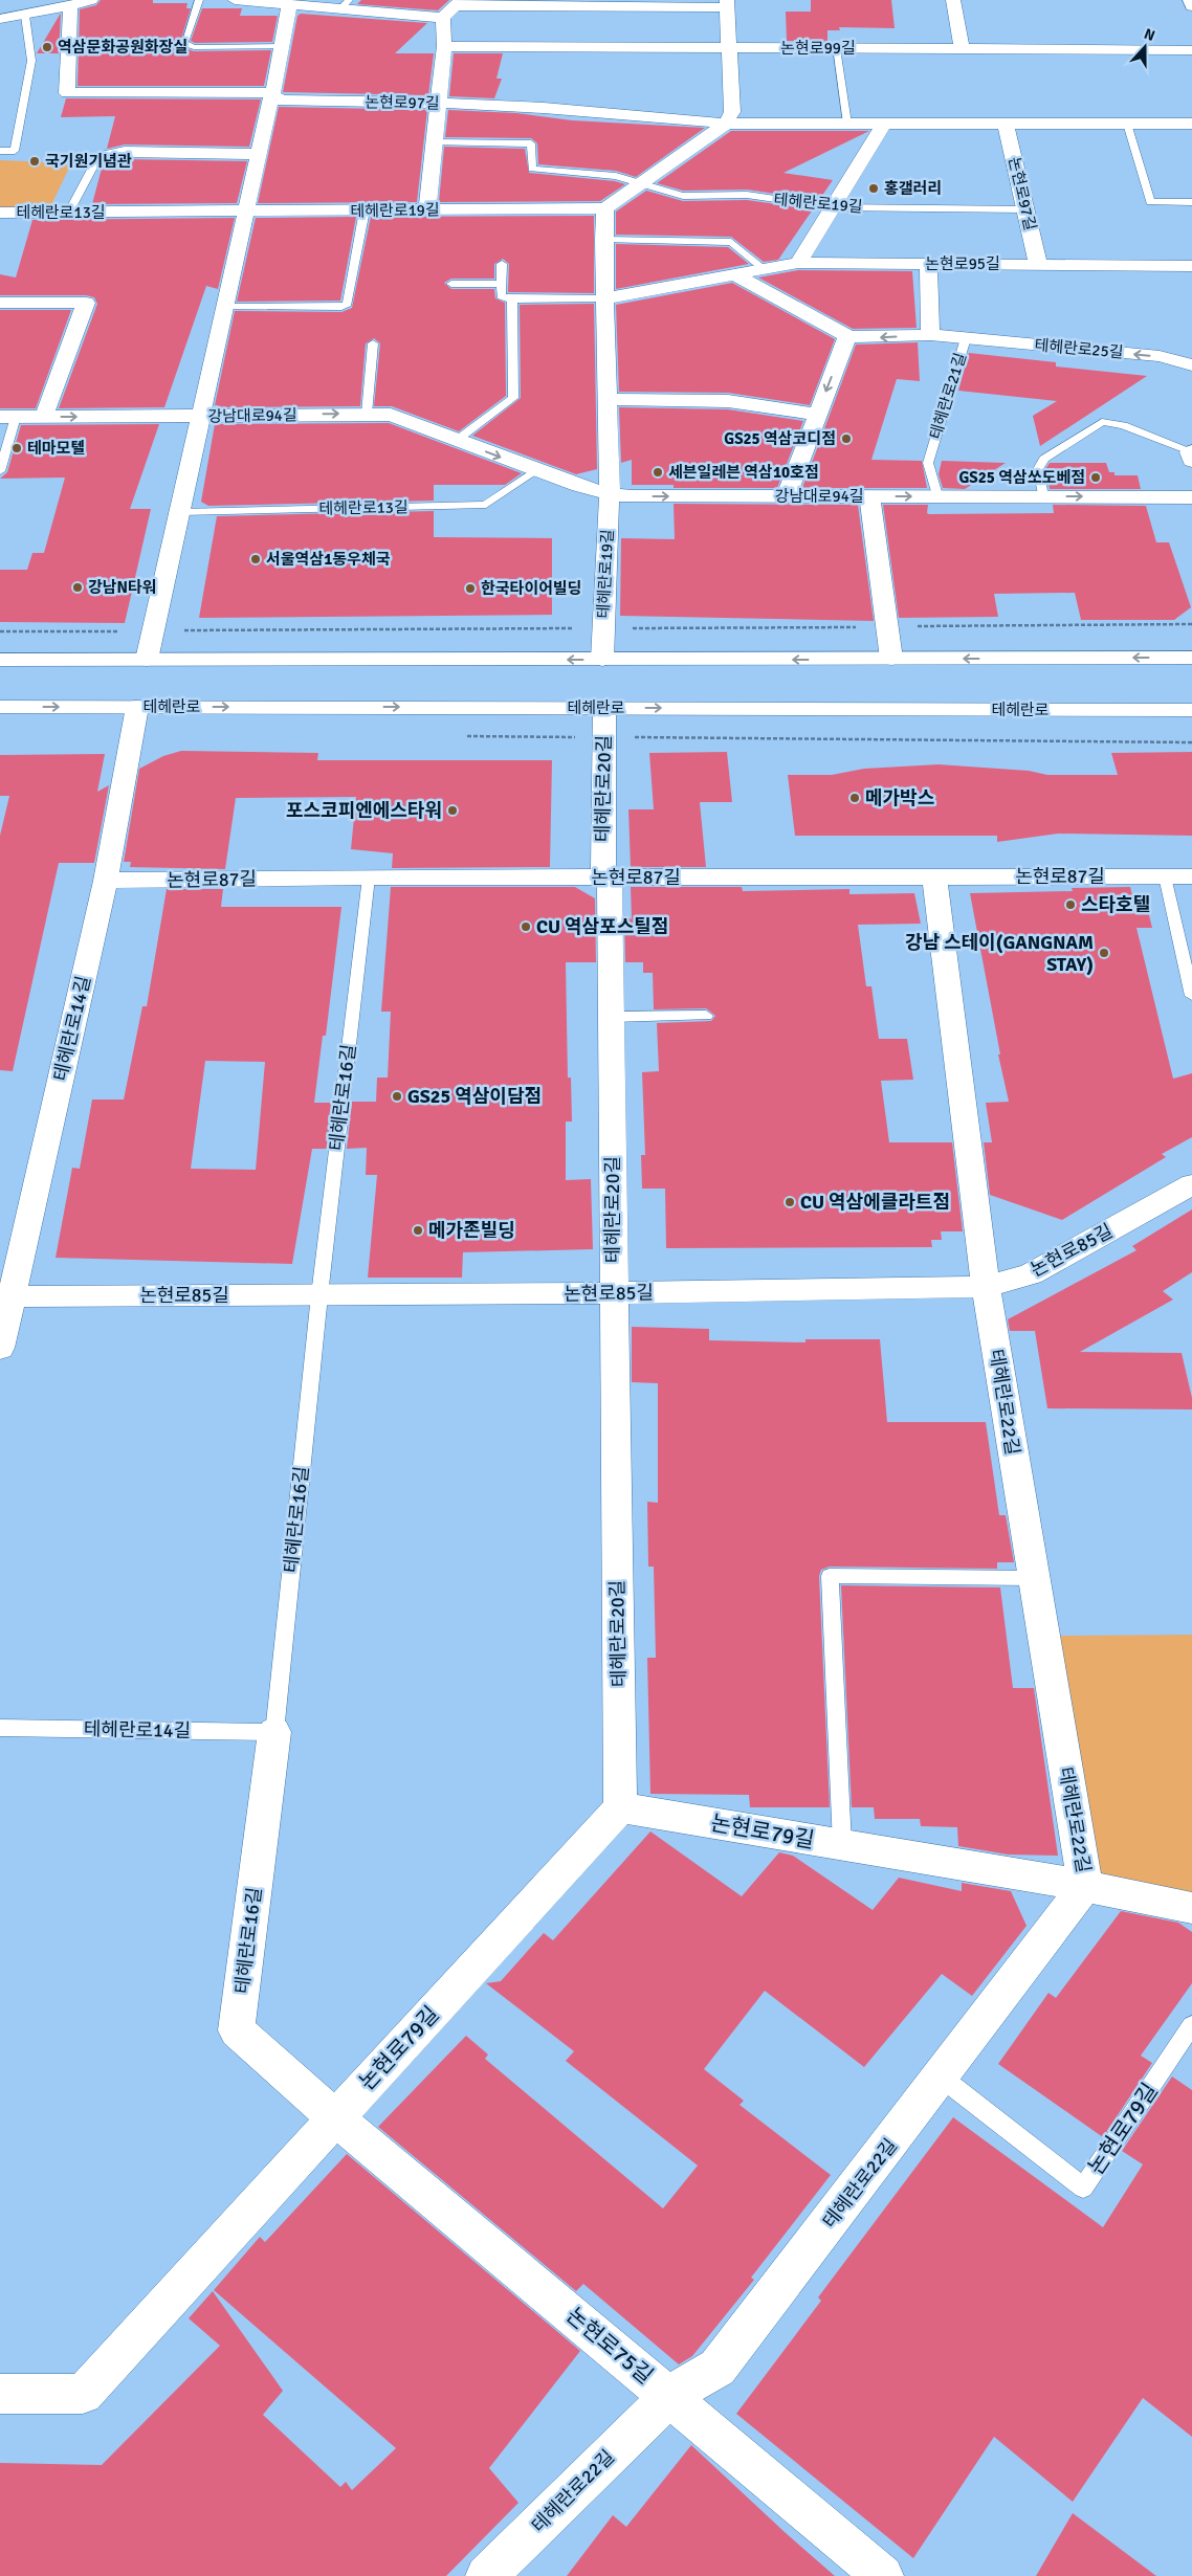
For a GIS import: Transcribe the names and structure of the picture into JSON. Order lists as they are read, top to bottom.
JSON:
{
  "streets": {
    "street": [
      "논현로99길",
      "논현로97길",
      "테헤란로19길",
      "테헤란로13길",
      "논현로95길",
      "테헤란로25길",
      "테헤란로21길",
      "강남대로94길",
      "테헤란로",
      "테헤란로20길",
      "논현로87길",
      "테헤란로14길",
      "테헤란로16길",
      "논현로85길",
      "테헤란로22길",
      "논현로79길",
      "논현로75길"
    ]
  },
  "crossings": [
    ["논현로97길", "테헤란로19길"],
    ["논현로97길", "논현로95길"],
    ["테헤란로19길", "테헤란로13길"],
    ["테헤란로19길", "논현로95길"],
    ["테헤란로19길", "강남대로94길"],
    ["테헤란로13길", "강남대로94길"],
    ["논현로95길", "테헤란로21길"],
    ["테헤란로25길", "테헤란로21길"],
    ["테헤란로21길", "강남대로94길"],
    ["테헤란로", "테헤란로20길"],
    ["테헤란로", "테헤란로14길"],
    ["테헤란로20길", "논현로87길"],
    ["테헤란로20길", "논현로85길"],
    ["테헤란로20길", "논현로79길"],
    ["논현로87길", "테헤란로14길"],
    ["논현로87길", "테헤란로16길"],
    ["논현로87길", "테헤란로22길"],
    ["테헤란로14길", "테헤란로16길"],
    ["테헤란로14길", "논현로85길"],
    ["테헤란로16길", "논현로85길"],
    ["테헤란로16길", "논현로79길"],
    ["테헤란로16길", "논현로75길"],
    ["논현로85길", "테헤란로22길"],
    ["테헤란로22길", "논현로79길"],
    ["테헤란로22길", "논현로75길"],
    ["논현로79길", "논현로75길"]
  ],
  "one_way": ["테헤란로25길"],
  "places": [
    "역삼문화공원화장실",
    "국기원기념관",
    "홍갤러리",
    "GS25 역삼코디점",
    "테마모텔",
    "세븐일레븐 역삼10호점",
    "GS25 역삼쏘도베점",
    "서울역삼1동우체국",
    "강남N타워",
    "한국타이어빌딩",
    "메가박스",
    "포스코피엔에스타워",
    "스타호텔",
    "CU 역삼포스틸점",
    "강남 스테이(GANGNAM STAY)",
    "GS25 역삼이담점",
    "CU 역삼에클라트점",
    "메가존빌딩"
  ],
  "north": "top"
}
